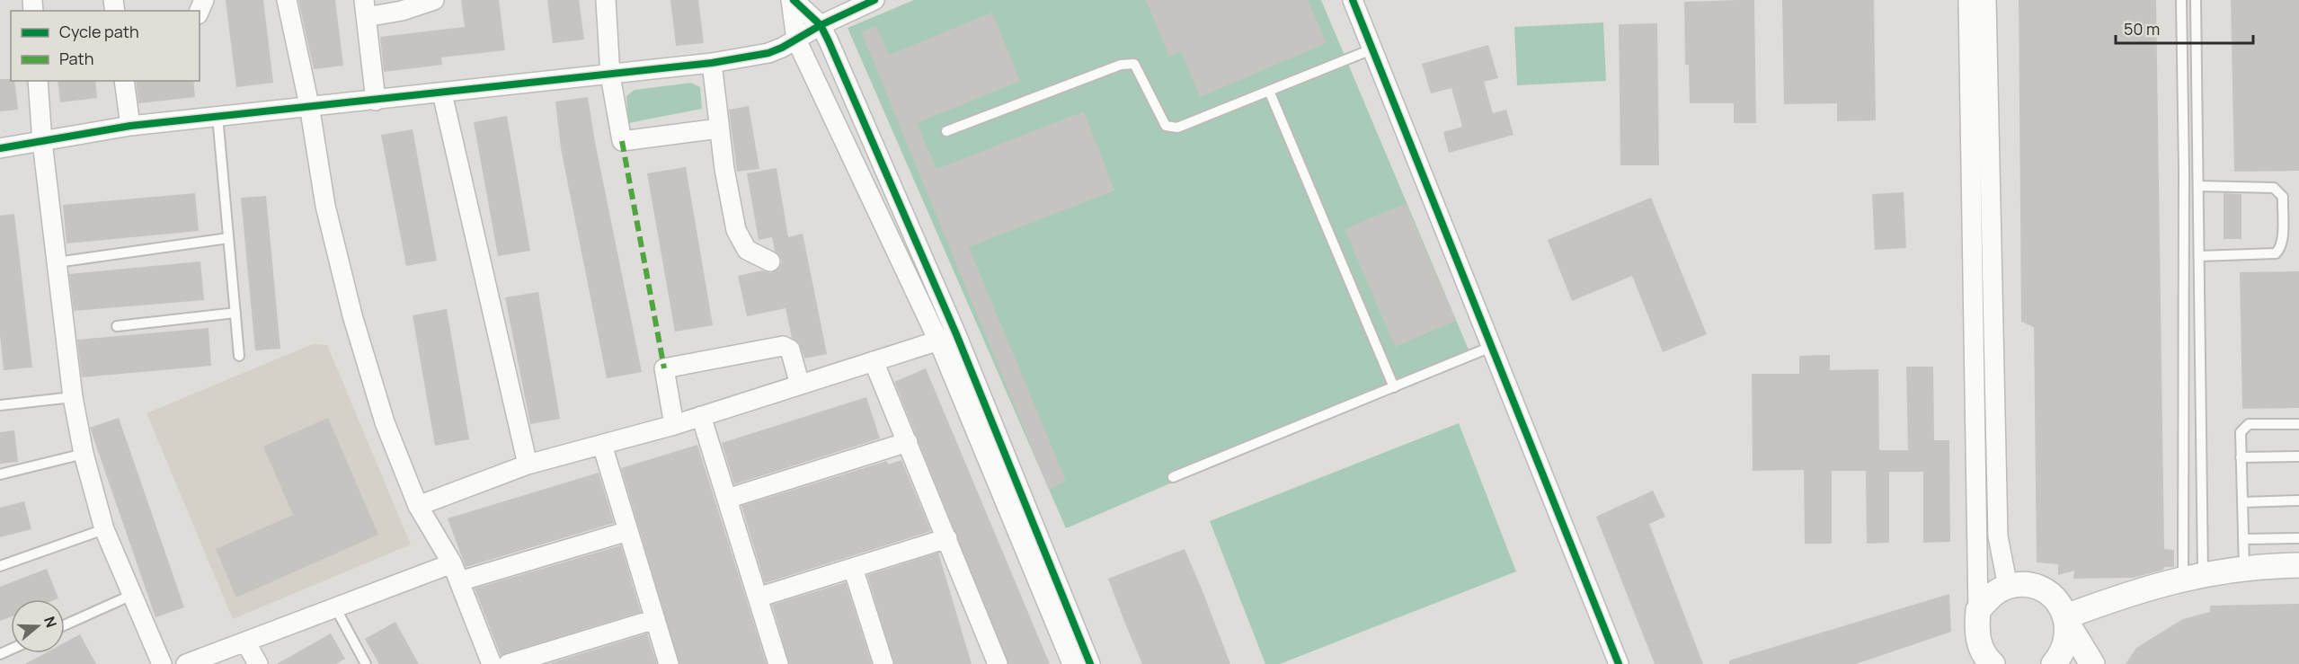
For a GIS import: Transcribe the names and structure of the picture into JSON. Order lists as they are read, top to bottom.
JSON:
{
  "legend": ["Cycle path", "Path"],
  "scale_bar": "50 m",
  "north": "right"
}
